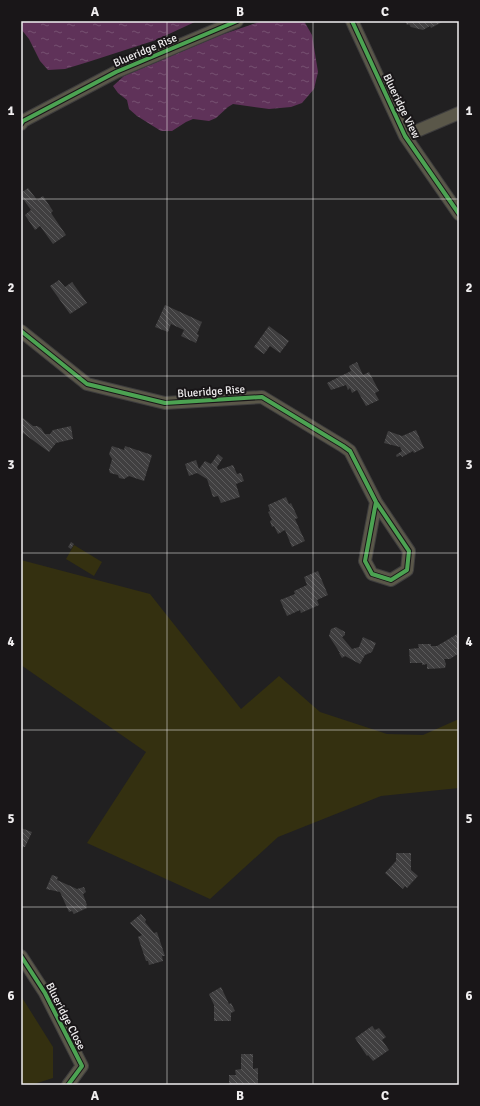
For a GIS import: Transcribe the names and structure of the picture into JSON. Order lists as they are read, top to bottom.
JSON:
{
  "streets": {
    "street": ["Blueridge Rise", "Blueridge View", "Blueridge Close"]
  },
  "grid": {
    "columns": ["A", "B", "C"],
    "rows": [
      "1",
      "2",
      "3",
      "4",
      "5",
      "6"
    ]
  }
}
